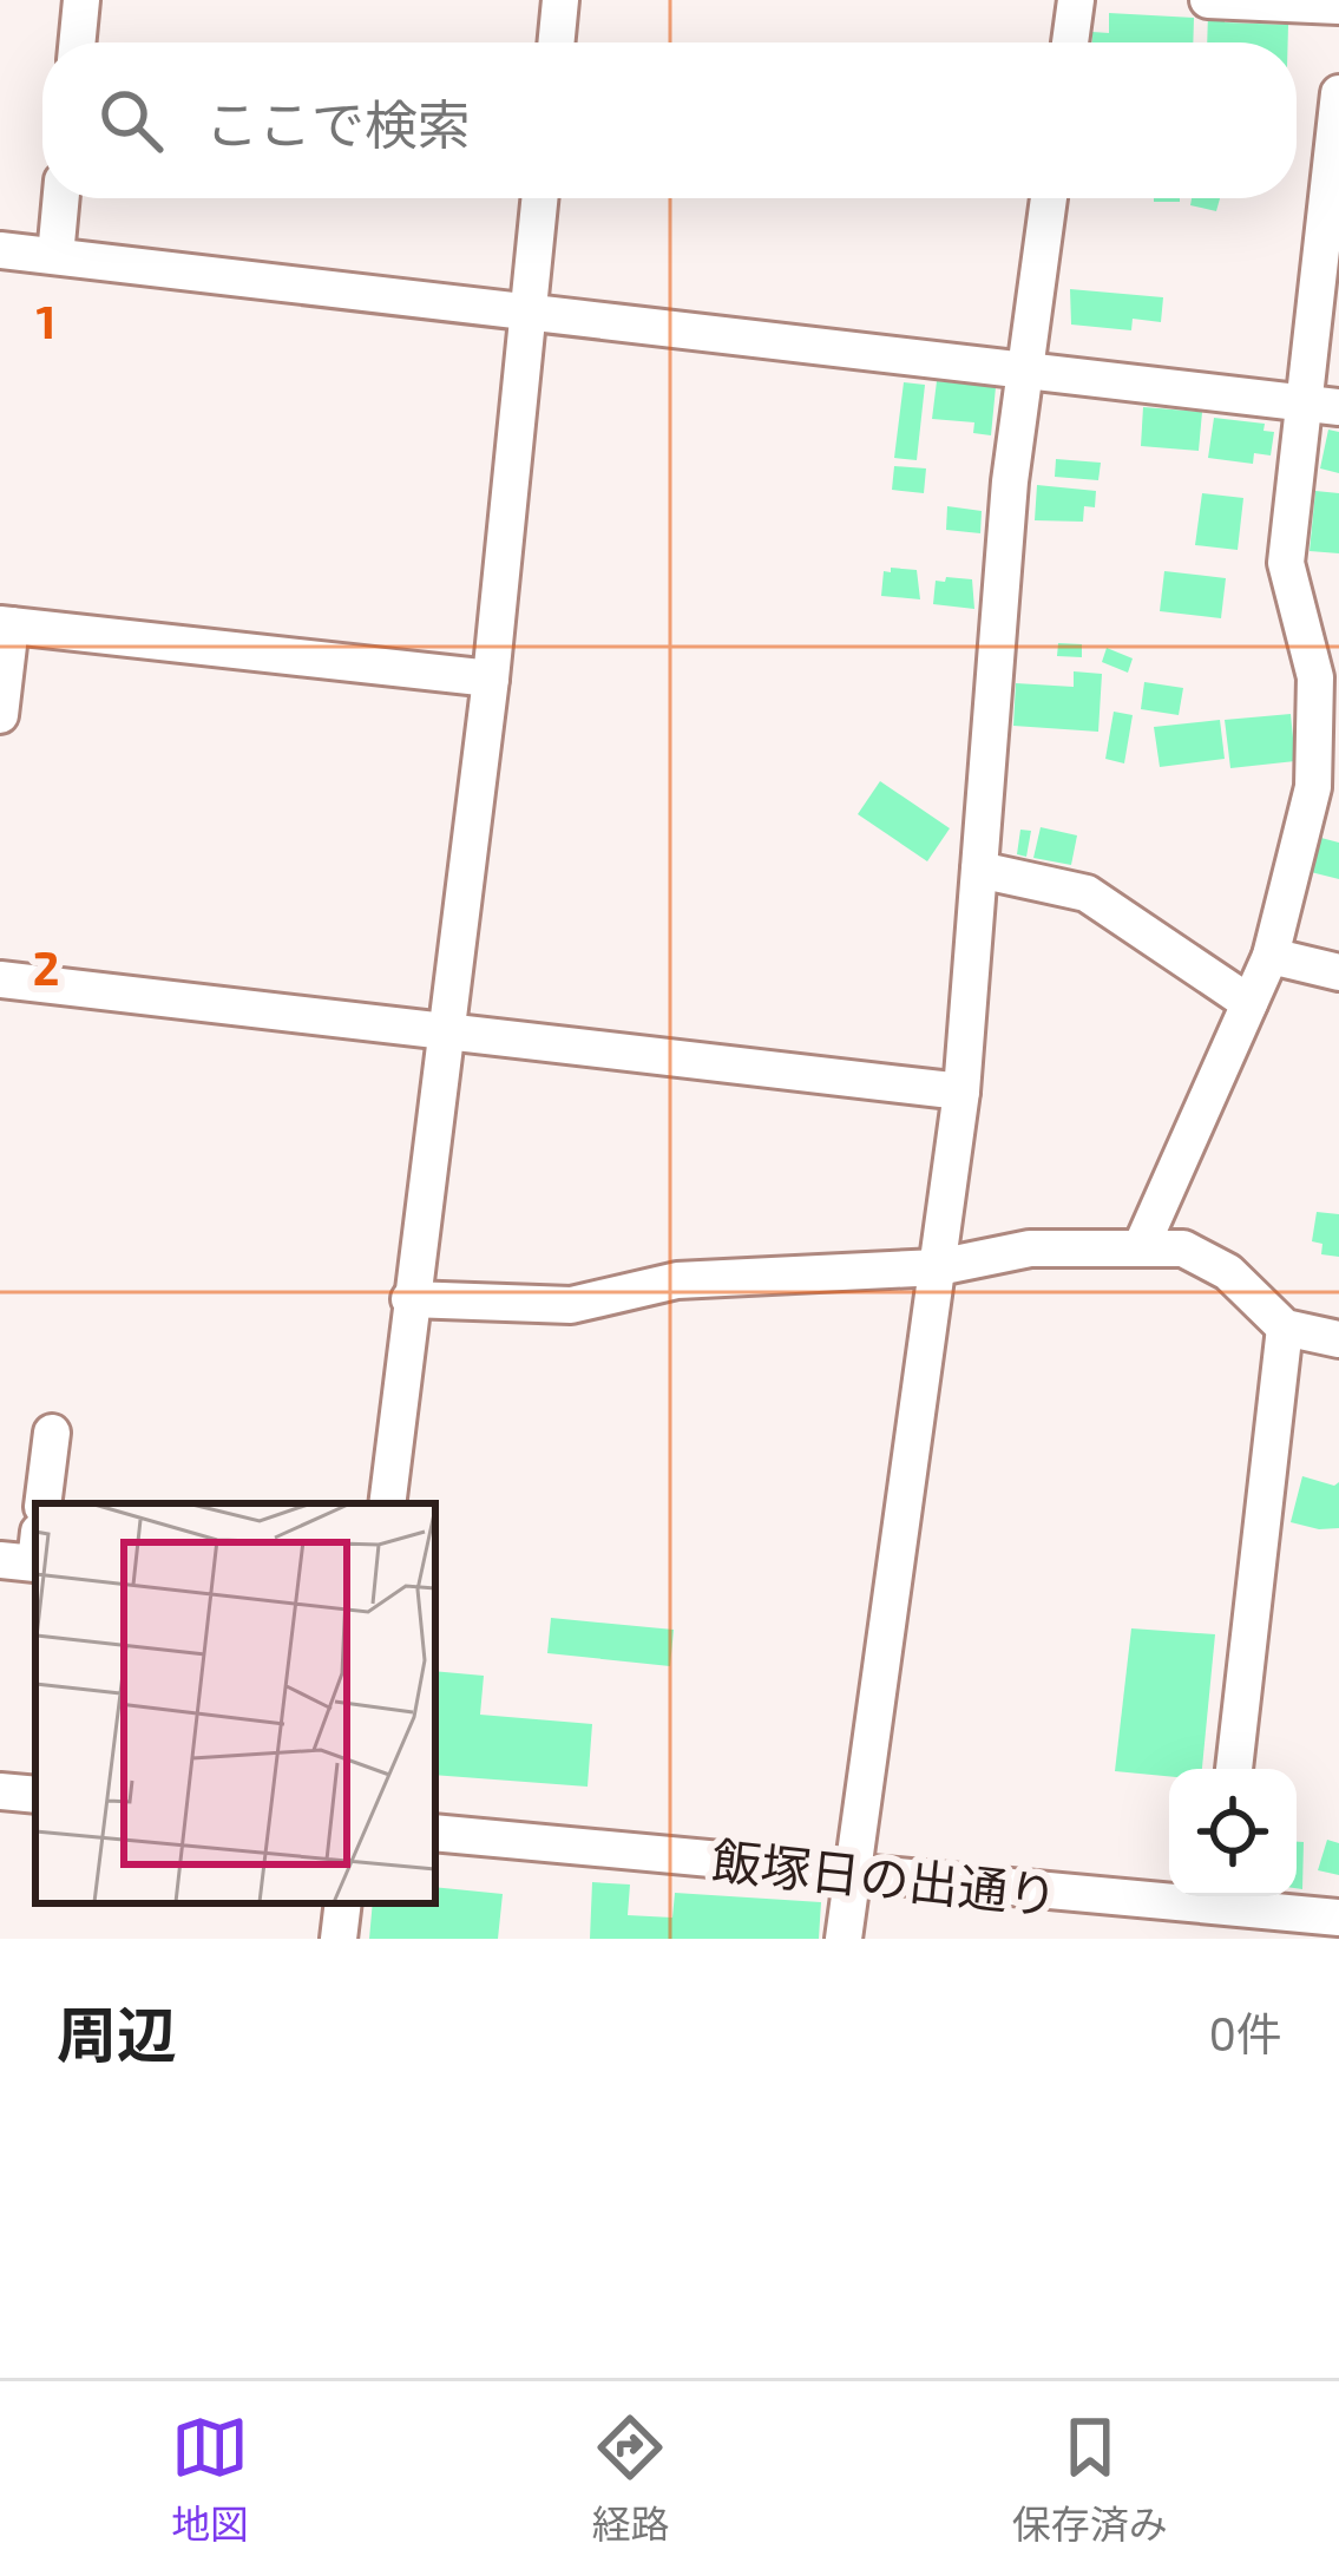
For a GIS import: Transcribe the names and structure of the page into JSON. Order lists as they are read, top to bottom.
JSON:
{
  "streets": {
    "street": ["飯塚日の出通り"]
  },
  "page": {
    "search": "ここで検索",
    "heading": ["周辺", "0件"],
    "nav": ["地図", "経路", "保存済み"]
  },
  "grid": {
    "rows": ["1", "2"]
  }
}
